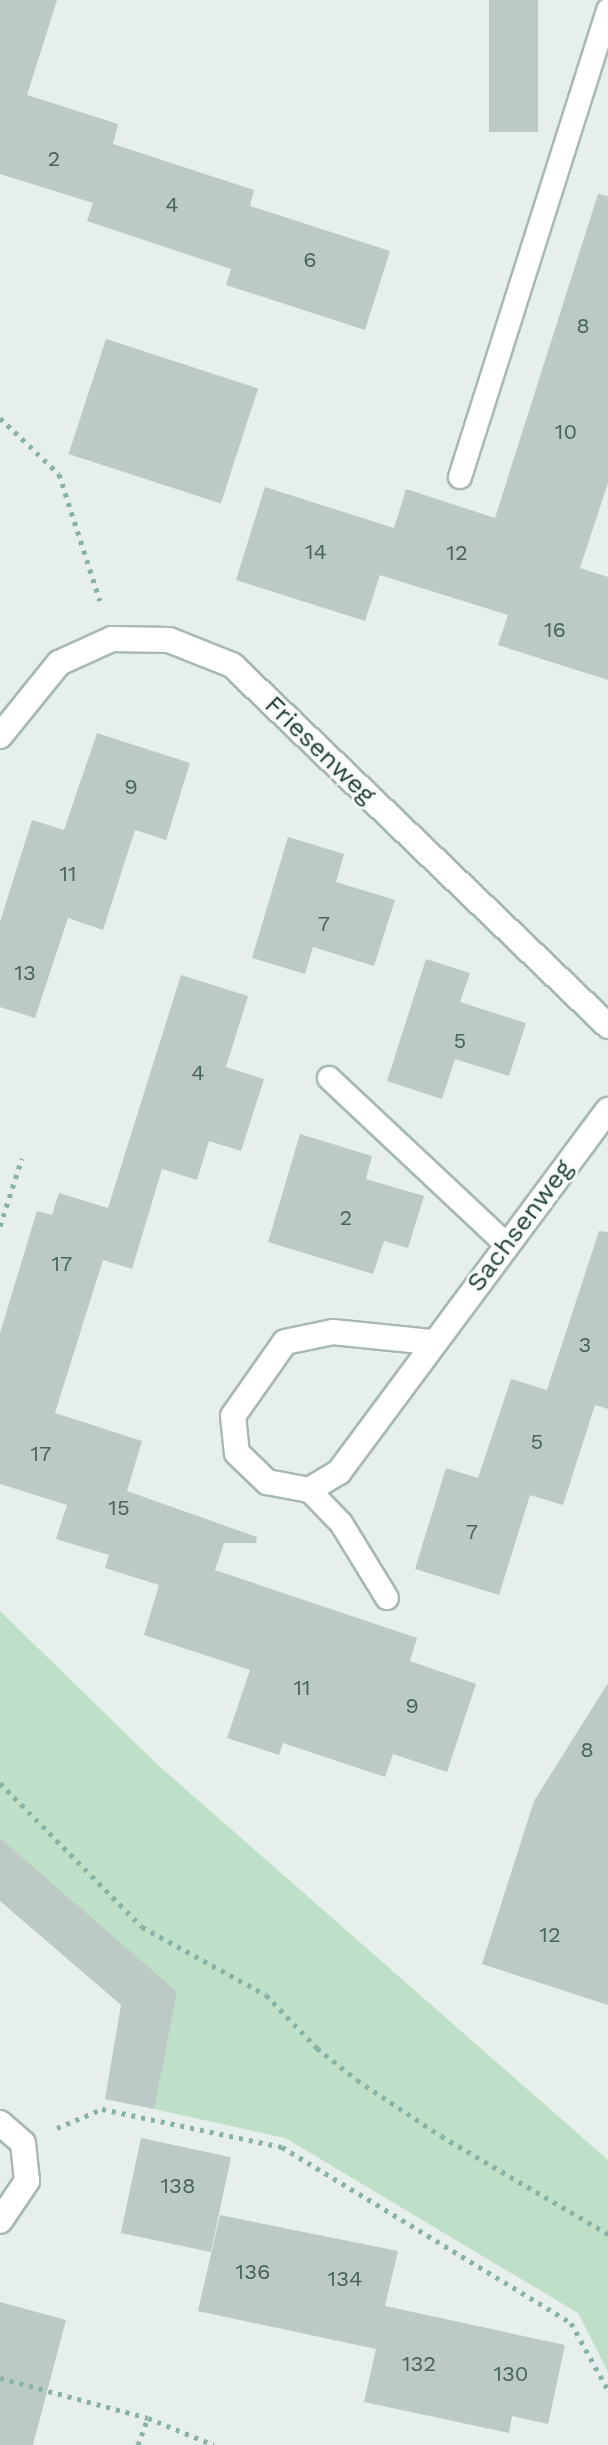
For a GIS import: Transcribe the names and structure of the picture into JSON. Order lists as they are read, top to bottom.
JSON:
{
  "streets": {
    "street": ["Friesenweg", "Sachsenweg"]
  },
  "house_numbers": [
    "2",
    "4",
    "6",
    "8",
    "10",
    "14",
    "12",
    "16",
    "9",
    "11",
    "7",
    "13",
    "5",
    "4",
    "2",
    "17",
    "3",
    "5",
    "17",
    "15",
    "7",
    "11",
    "9",
    "8",
    "12",
    "138",
    "136",
    "134",
    "132",
    "130"
  ]
}
